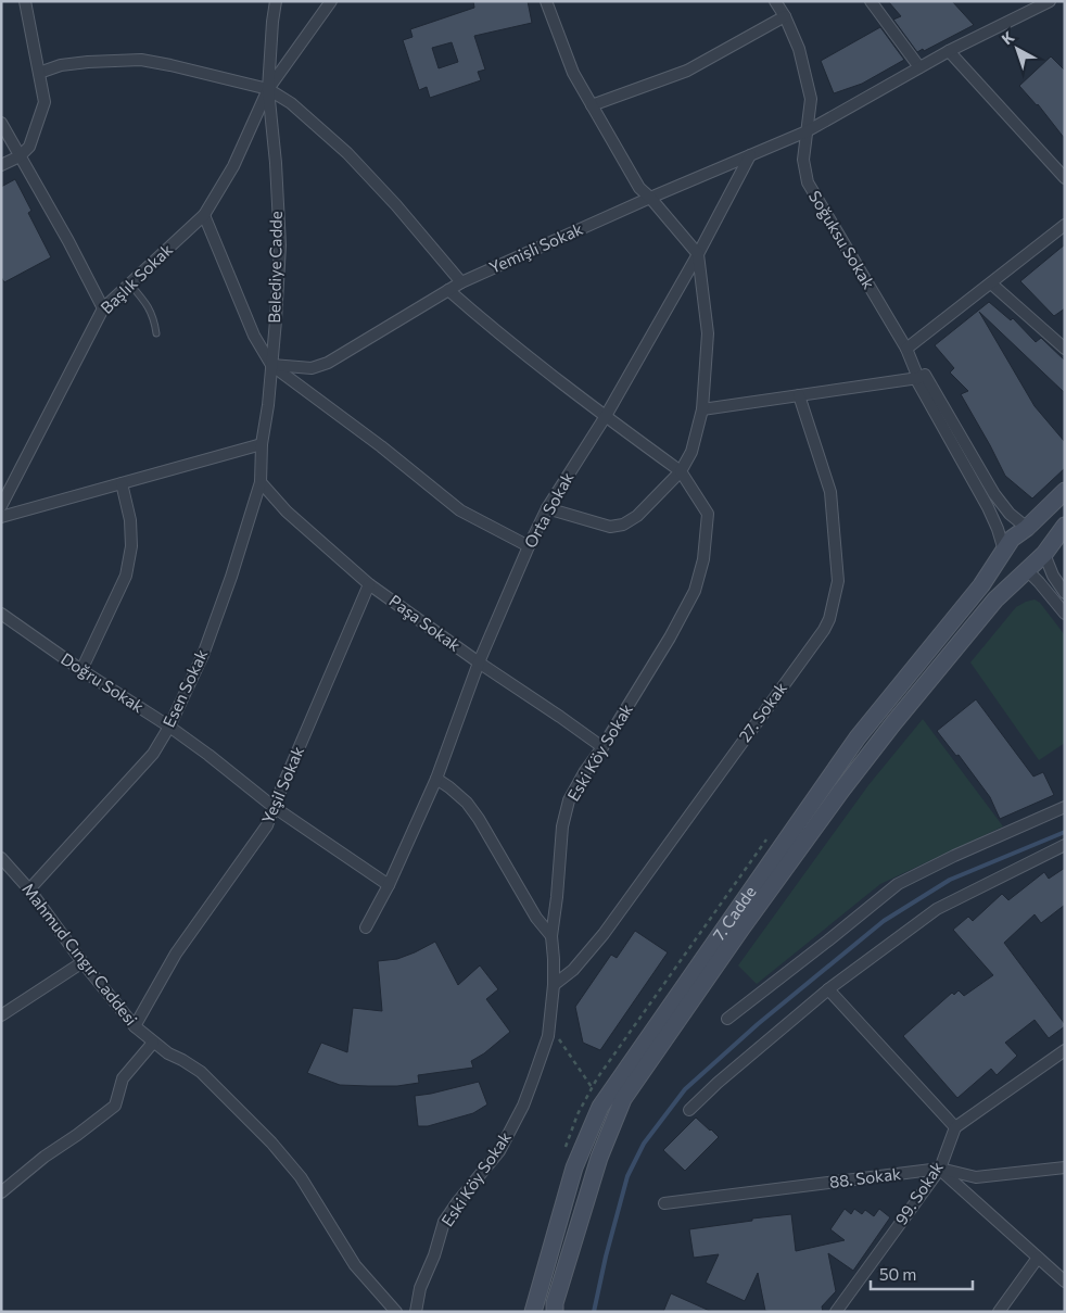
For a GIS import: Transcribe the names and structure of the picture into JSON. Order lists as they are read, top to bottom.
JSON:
{
  "streets": {
    "main road": ["7. Cadde"],
    "street": [
      "Soğuksu Sokak",
      "Yemişli Sokak",
      "Belediye Cadde",
      "Başlık Sokak",
      "Orta Sokak",
      "Paşa Sokak",
      "Doğru Sokak",
      "Esen Sokak",
      "27. Sokak",
      "Eski Köy Sokak",
      "Yeşil Sokak",
      "Mahmud Cıngır Caddesi",
      "88. Sokak",
      "99. Sokak"
    ]
  },
  "crossings": [
    ["Soğuksu Sokak", "Yemişli Sokak"],
    ["Soğuksu Sokak", "7. Cadde"],
    ["Yemişli Sokak", "Belediye Cadde"],
    ["Yemişli Sokak", "Orta Sokak"],
    ["Belediye Cadde", "Başlık Sokak"],
    ["Belediye Cadde", "Esen Sokak"],
    ["Orta Sokak", "Paşa Sokak"],
    ["Orta Sokak", "Doğru Sokak"],
    ["Paşa Sokak", "Esen Sokak"],
    ["Paşa Sokak", "Eski Köy Sokak"],
    ["Paşa Sokak", "Yeşil Sokak"],
    ["Doğru Sokak", "Esen Sokak"],
    ["Doğru Sokak", "Yeşil Sokak"],
    ["Esen Sokak", "Mahmud Cıngır Caddesi"],
    ["27. Sokak", "Eski Köy Sokak"],
    ["Yeşil Sokak", "Mahmud Cıngır Caddesi"],
    ["88. Sokak", "99. Sokak"]
  ],
  "scale_bar": "50 m",
  "north": "top left"
}
